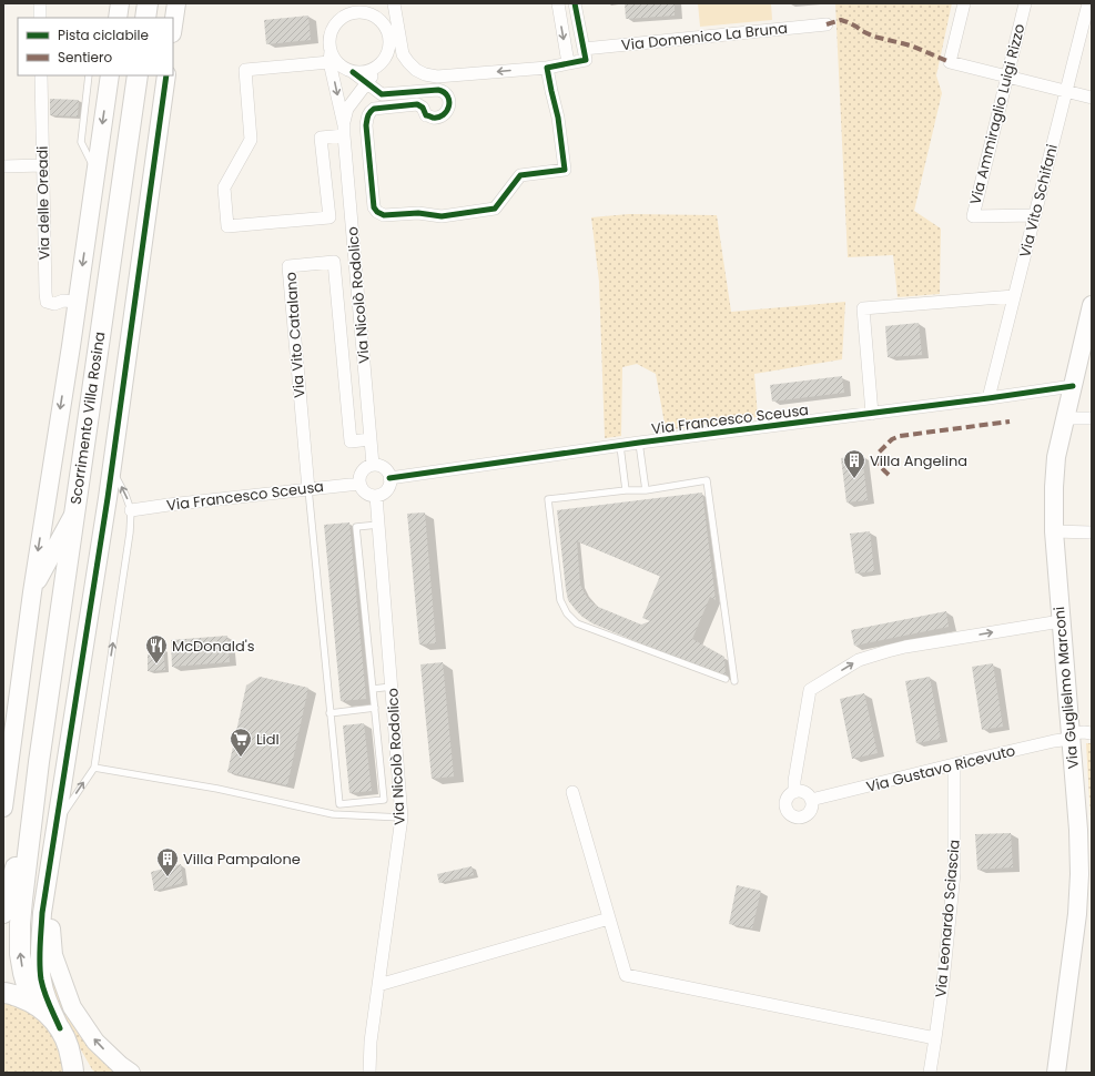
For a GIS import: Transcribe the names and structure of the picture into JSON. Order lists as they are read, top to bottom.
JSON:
{
  "streets": {
    "main road": ["Scorrimento Villa Rosina"],
    "street": [
      "Via Domenico La Bruna",
      "Via Ammiraglio Luigi Rizzo",
      "Via Vito Schifani",
      "Via delle Oreadi",
      "Via Nicolò Rodolico",
      "Via Vito Catalano",
      "Via Francesco Sceusa",
      "Via Guglielmo Marconi",
      "Via Gustavo Ricevuto",
      "Via Leonardo Sciascia"
    ]
  },
  "crossings": [
    ["Via Domenico La Bruna", "Via Nicolò Rodolico"],
    ["Via Ammiraglio Luigi Rizzo", "Via Vito Schifani"],
    ["Via Vito Schifani", "Via Francesco Sceusa"],
    ["Via Nicolò Rodolico", "Via Vito Catalano"],
    ["Via Nicolò Rodolico", "Via Francesco Sceusa"],
    ["Via Vito Catalano", "Via Francesco Sceusa"],
    ["Via Francesco Sceusa", "Via Guglielmo Marconi"],
    ["Via Guglielmo Marconi", "Via Gustavo Ricevuto"],
    ["Via Gustavo Ricevuto", "Via Leonardo Sciascia"]
  ],
  "places": {
    "building": ["Villa Angelina", "Villa Pampalone"],
    "restaurant": ["McDonald's"],
    "supermarket": ["Lidl"]
  },
  "legend": ["Pista ciclabile", "Sentiero"]
}
